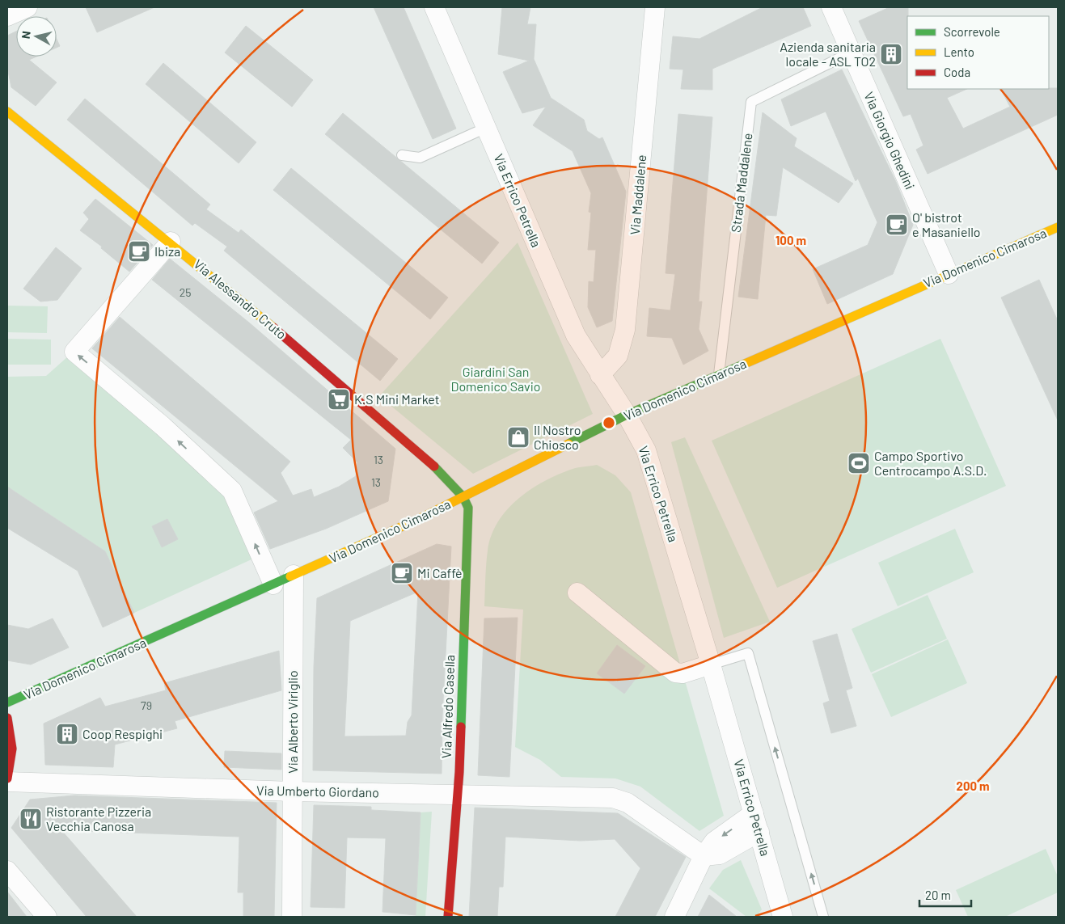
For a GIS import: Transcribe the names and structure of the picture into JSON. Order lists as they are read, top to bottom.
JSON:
{
  "streets": {
    "street": [
      "Via Giorgio Ghedini",
      "Via Maddalene",
      "Via Errico Petrella",
      "Via Domenico Cimarosa",
      "Via Alessandro Cruto",
      "Via Alfredo Casella",
      "Via Alberto Viriglio",
      "Via Umberto Giordano"
    ],
    "lane": ["Strada Maddalene"]
  },
  "crossings": [
    ["Via Giorgio Ghedini", "Strada Maddalene"],
    ["Via Giorgio Ghedini", "Via Domenico Cimarosa"],
    ["Strada Maddalene", "Via Domenico Cimarosa"],
    ["Via Maddalene", "Via Errico Petrella"],
    ["Via Errico Petrella", "Via Domenico Cimarosa"],
    ["Via Domenico Cimarosa", "Via Alessandro Cruto"],
    ["Via Domenico Cimarosa", "Via Alfredo Casella"],
    ["Via Domenico Cimarosa", "Via Alberto Viriglio"],
    ["Via Alessandro Cruto", "Via Alfredo Casella"],
    ["Via Alfredo Casella", "Via Umberto Giordano"],
    ["Via Alberto Viriglio", "Via Umberto Giordano"]
  ],
  "parks": ["Giardini San Domenico Savio"],
  "places": {
    "building": ["Azienda sanitaria locale - ASL TO2", "Coop Respighi"],
    "cafe": ["O' bistrot e Masaniello", "Ibiza", "Mi Caffè"],
    "supermarket": ["K.S Mini Market"],
    "shop": ["Il Nostro Chiosco"],
    "sports": ["Campo Sportivo Centrocampo A.S.D."],
    "restaurant": ["Ristorante Pizzeria Vecchia Canosa"]
  },
  "house_numbers": [
    "25",
    "13",
    "13",
    "79"
  ],
  "legend": ["Scorrevole", "Lento", "Coda"],
  "scale_bar": "20 m",
  "north": "left",
  "rings": ["100 m", "200 m"]
}
